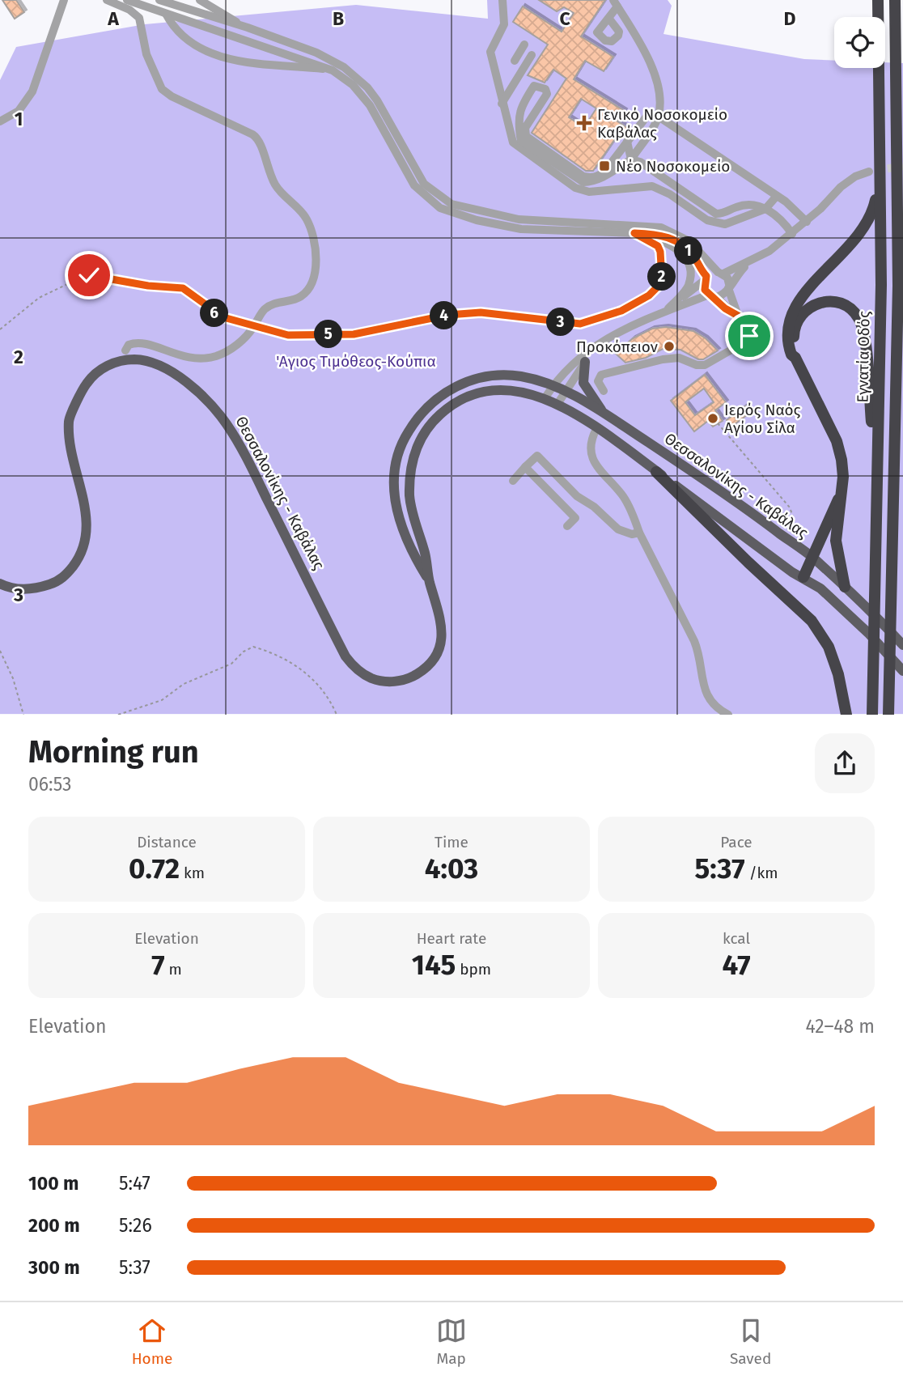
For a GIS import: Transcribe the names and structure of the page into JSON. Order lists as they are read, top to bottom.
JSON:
{
  "streets": {
    "highway": ["Εγνατία Οδός"],
    "main road": ["Θεσσαλονίκης - Καβάλας"]
  },
  "parks": ["'Αγιος Τιμόθεος-Κούπια"],
  "places": {
    "health": ["Γενικό Νοσοκομείο Καβάλας"],
    "transit": ["Νέο Νοσοκομείο"],
    "other": ["Προκόπειον", "Ιερός Ναός Αγίου Σίλα"]
  },
  "page": {
    "pins": [
      "1",
      "2",
      "6",
      "4",
      "3",
      "5"
    ],
    "heading": ["Morning run", "06:53"],
    "stats": [
      ["Distance", "0.72 km"],
      ["Time", "4:03"],
      ["Pace", "5:37 /km"],
      ["Elevation", "7 m"],
      ["Heart rate", "145 bpm"],
      ["kcal", "47"]
    ],
    "chart": ["Elevation", "42–48 m"],
    "list": [
      {
        "name": "100 m",
        "note": "5:47"
      },
      {
        "name": "200 m",
        "note": "5:26"
      },
      {
        "name": "300 m",
        "note": "5:37"
      }
    ],
    "tabs": ["Home", "Map", "Saved"]
  },
  "grid": {
    "columns": [
      "A",
      "B",
      "C",
      "D"
    ],
    "rows": ["1", "2", "3"]
  }
}
